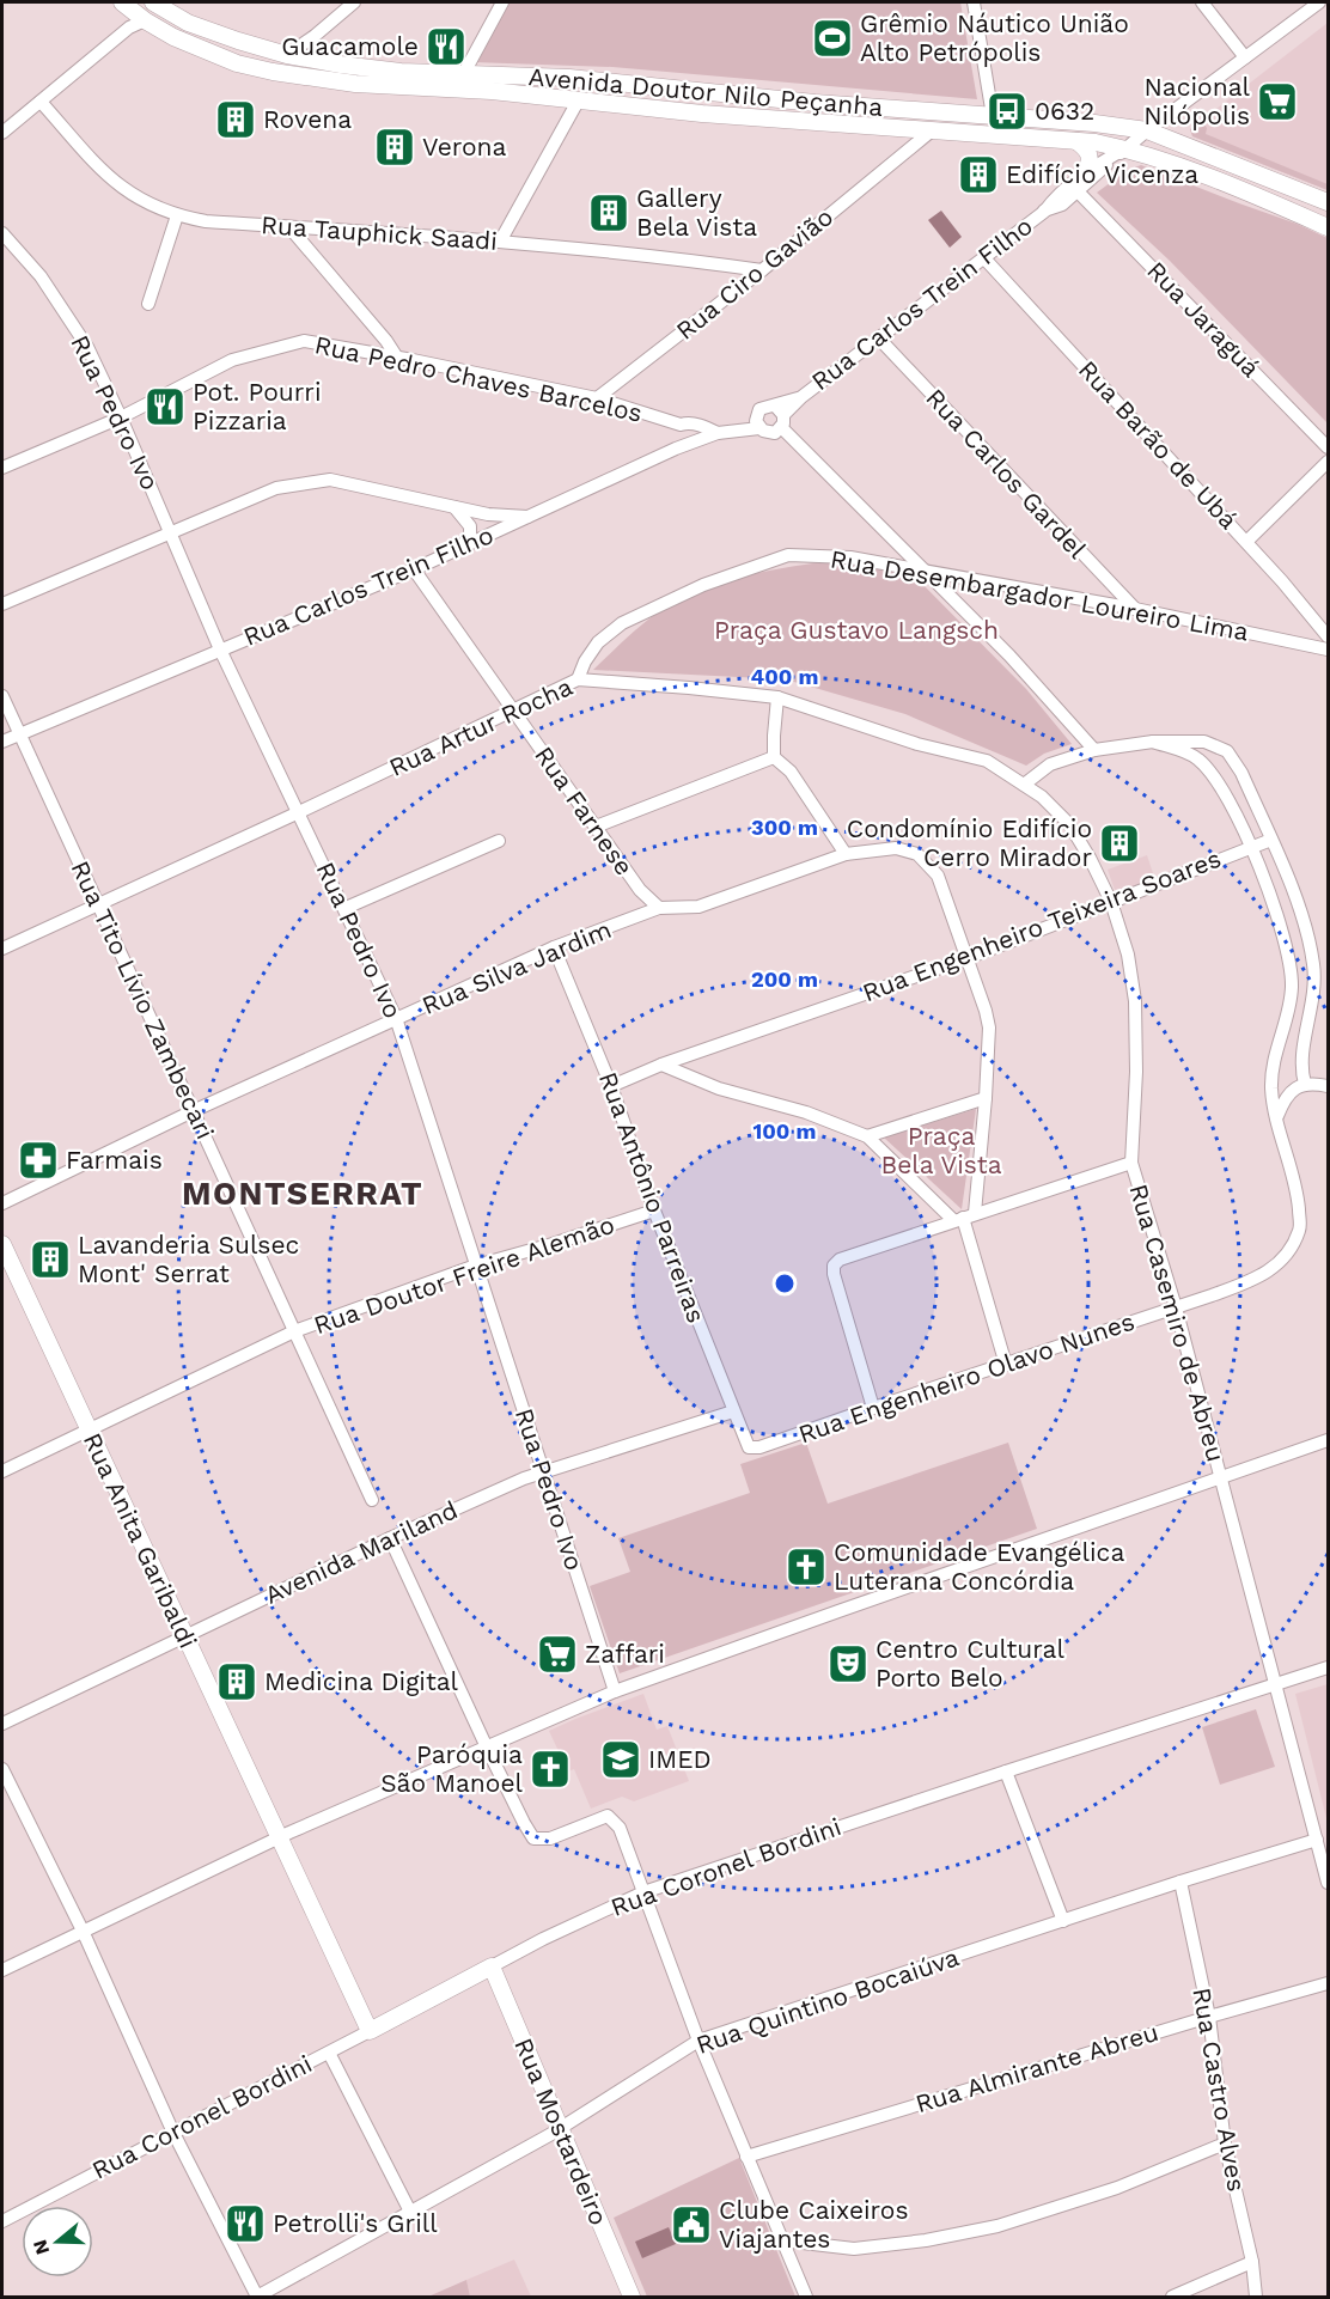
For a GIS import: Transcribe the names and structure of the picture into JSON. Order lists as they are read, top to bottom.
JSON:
{
  "streets": {
    "main road": [
      "Avenida Doutor Nilo Peçanha",
      "Rua Anita Garibaldi",
      "Rua Coronel Bordini",
      "Rua Mostardeiro"
    ],
    "street": [
      "Rua Tauphick Saadi",
      "Rua Ciro Gavião",
      "Rua Carlos Trein Filho",
      "Rua Jaraguá",
      "Rua Pedro Chaves Barcelos",
      "Rua Pedro Ivo",
      "Rua Barão de Ubá",
      "Rua Carlos Gardel",
      "Rua Desembargador Loureiro Lima",
      "Rua Artur Rocha",
      "Rua Farnese",
      "Rua Engenheiro Teixeira Soares",
      "Rua Silva Jardim",
      "Rua Tito Lívio Zambecari",
      "Rua Antônio Parreiras",
      "Rua Doutor Freire Alemão",
      "Rua Casemiro de Abreu",
      "Rua Engenheiro Olavo Nunes",
      "Avenida Mariland",
      "Rua Quintino Bocaiúva",
      "Rua Almirante Abreu",
      "Rua Castro Alves"
    ]
  },
  "crossings": [
    ["Avenida Doutor Nilo Peçanha", "Rua Ciro Gavião"],
    ["Avenida Doutor Nilo Peçanha", "Rua Carlos Trein Filho"],
    ["Rua Tauphick Saadi", "Rua Ciro Gavião"],
    ["Rua Ciro Gavião", "Rua Pedro Chaves Barcelos"],
    ["Rua Carlos Trein Filho", "Rua Jaraguá"],
    ["Rua Carlos Trein Filho", "Rua Pedro Chaves Barcelos"],
    ["Rua Carlos Trein Filho", "Rua Pedro Ivo"],
    ["Rua Carlos Trein Filho", "Rua Barão de Ubá"],
    ["Rua Carlos Trein Filho", "Rua Carlos Gardel"],
    ["Rua Carlos Trein Filho", "Rua Farnese"],
    ["Rua Carlos Trein Filho", "Rua Tito Lívio Zambecari"],
    ["Rua Pedro Chaves Barcelos", "Rua Pedro Ivo"],
    ["Rua Pedro Ivo", "Rua Artur Rocha"],
    ["Rua Pedro Ivo", "Rua Silva Jardim"],
    ["Rua Pedro Ivo", "Rua Doutor Freire Alemão"],
    ["Rua Pedro Ivo", "Avenida Mariland"],
    ["Rua Carlos Gardel", "Rua Desembargador Loureiro Lima"],
    ["Rua Desembargador Loureiro Lima", "Rua Artur Rocha"],
    ["Rua Artur Rocha", "Rua Farnese"],
    ["Rua Artur Rocha", "Rua Tito Lívio Zambecari"],
    ["Rua Artur Rocha", "Rua Casemiro de Abreu"],
    ["Rua Farnese", "Rua Silva Jardim"],
    ["Rua Engenheiro Teixeira Soares", "Rua Silva Jardim"],
    ["Rua Engenheiro Teixeira Soares", "Rua Antônio Parreiras"],
    ["Rua Engenheiro Teixeira Soares", "Rua Casemiro de Abreu"],
    ["Rua Engenheiro Teixeira Soares", "Rua Engenheiro Olavo Nunes"],
    ["Rua Silva Jardim", "Rua Tito Lívio Zambecari"],
    ["Rua Silva Jardim", "Rua Antônio Parreiras"],
    ["Rua Tito Lívio Zambecari", "Rua Doutor Freire Alemão"],
    ["Rua Antônio Parreiras", "Rua Doutor Freire Alemão"],
    ["Rua Antônio Parreiras", "Rua Engenheiro Olavo Nunes"],
    ["Rua Antônio Parreiras", "Avenida Mariland"],
    ["Rua Doutor Freire Alemão", "Rua Anita Garibaldi"],
    ["Rua Casemiro de Abreu", "Rua Engenheiro Olavo Nunes"],
    ["Rua Casemiro de Abreu", "Rua Coronel Bordini"],
    ["Rua Casemiro de Abreu", "Rua Quintino Bocaiúva"],
    ["Rua Anita Garibaldi", "Avenida Mariland"],
    ["Rua Anita Garibaldi", "Rua Coronel Bordini"],
    ["Rua Coronel Bordini", "Rua Mostardeiro"],
    ["Rua Quintino Bocaiúva", "Rua Castro Alves"],
    ["Rua Quintino Bocaiúva", "Rua Mostardeiro"],
    ["Rua Almirante Abreu", "Rua Castro Alves"]
  ],
  "districts": ["MONTSERRAT"],
  "parks": ["Praça Gustavo Langsch", "Praça Bela Vista"],
  "places": {
    "sports": ["Grêmio Náutico União Alto Petrópolis"],
    "restaurant": ["Guacamole", "Pot. Pourri Pizzaria", "Petrolli's Grill"],
    "supermarket": ["Nacional Nilópolis", "Zaffari"],
    "bus stop": ["0632"],
    "building": [
      "Rovena",
      "Verona",
      "Edifício Vicenza",
      "Gallery Bela Vista",
      "Condomínio Edifício Cerro Mirador",
      "Lavanderia Sulsec Mont' Serrat",
      "Medicina Digital"
    ],
    "pharmacy": ["Farmais"],
    "church": ["Comunidade Evangélica Luterana Concórdia", "Paróquia São Manoel"],
    "theatre": ["Centro Cultural Porto Belo"],
    "school or university": ["IMED"],
    "public building": ["Clube Caixeiros Viajantes"]
  },
  "north": "left",
  "rings": [
    "400 m",
    "300 m",
    "200 m",
    "100 m"
  ]
}
